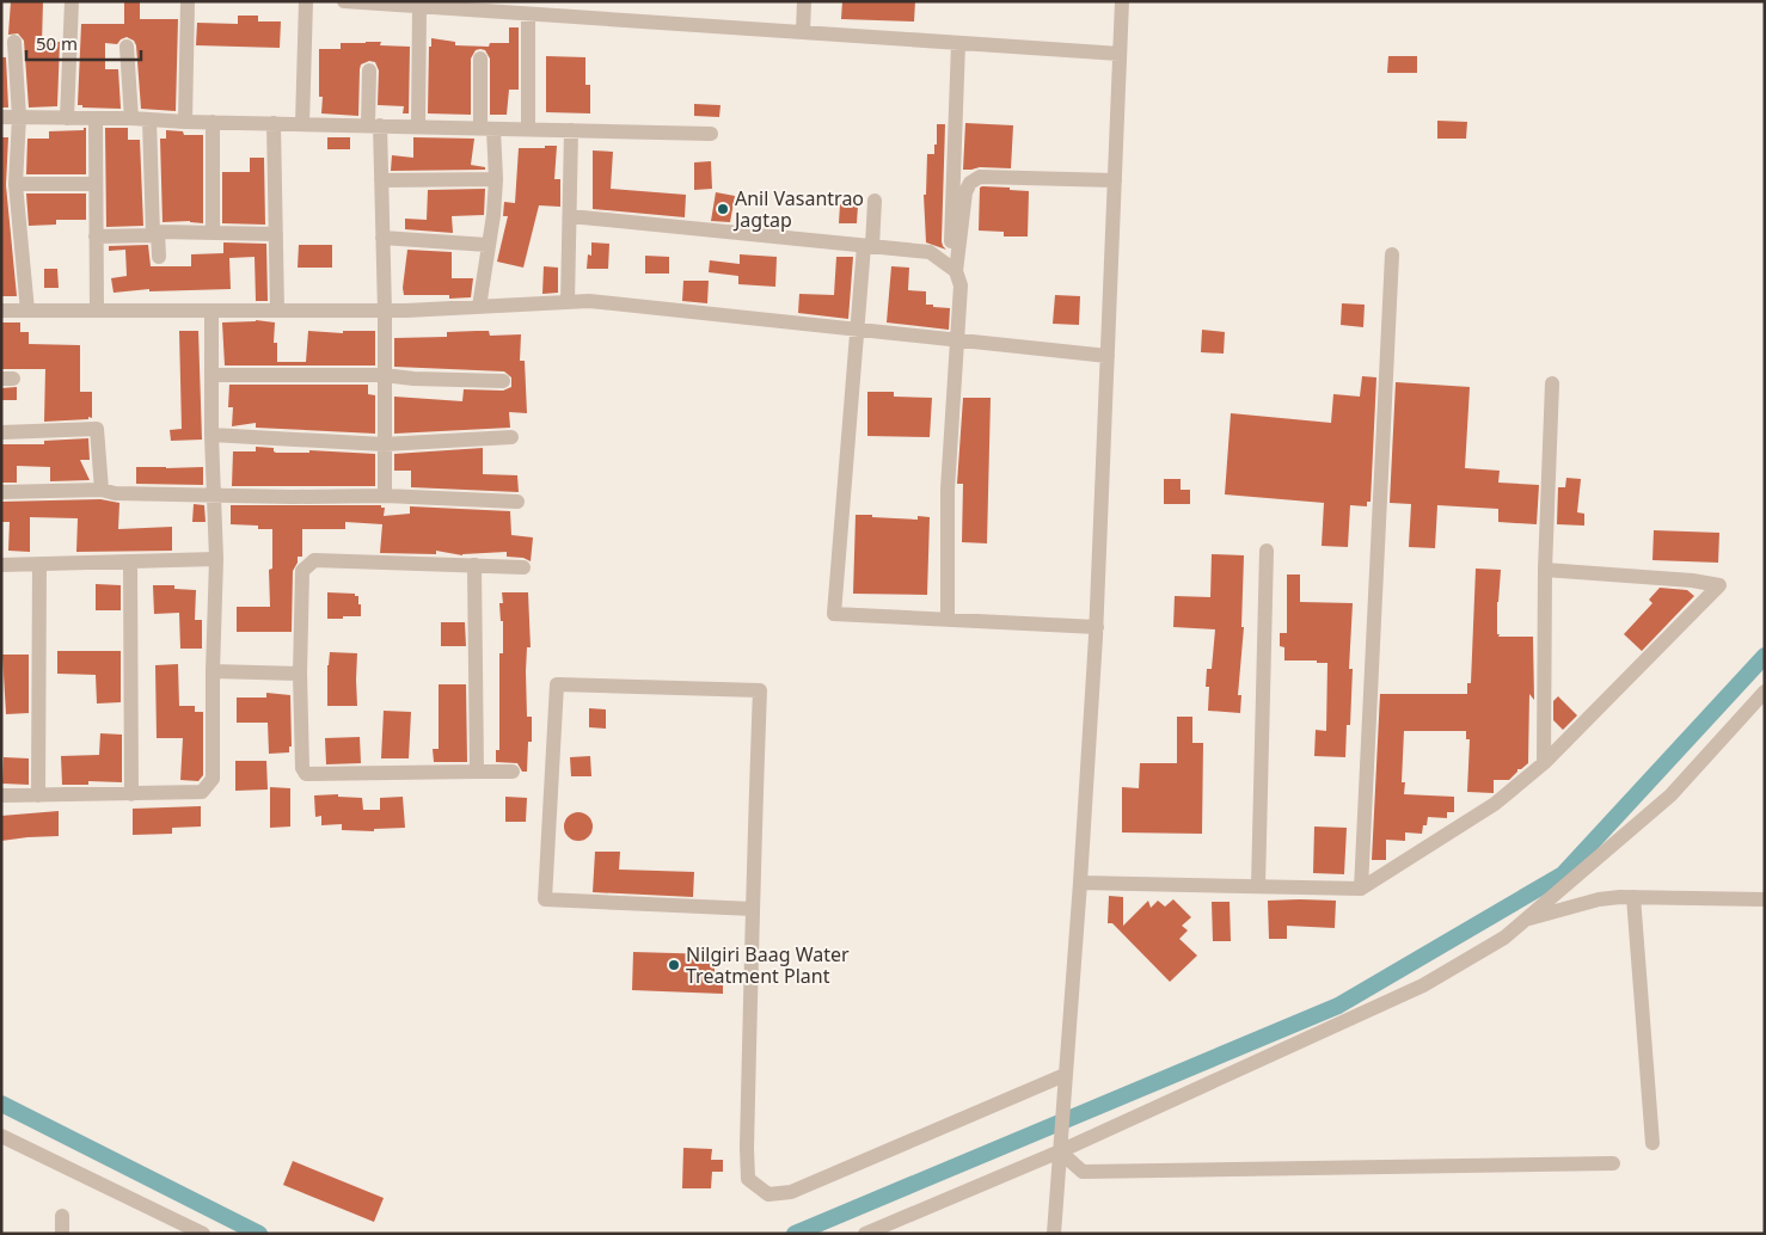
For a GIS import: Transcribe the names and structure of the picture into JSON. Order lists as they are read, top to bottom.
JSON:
{
  "places": ["Anil Vasantrao Jagtap", "Nilgiri Baag Water Treatment Plant"],
  "scale_bar": "50 m"
}
